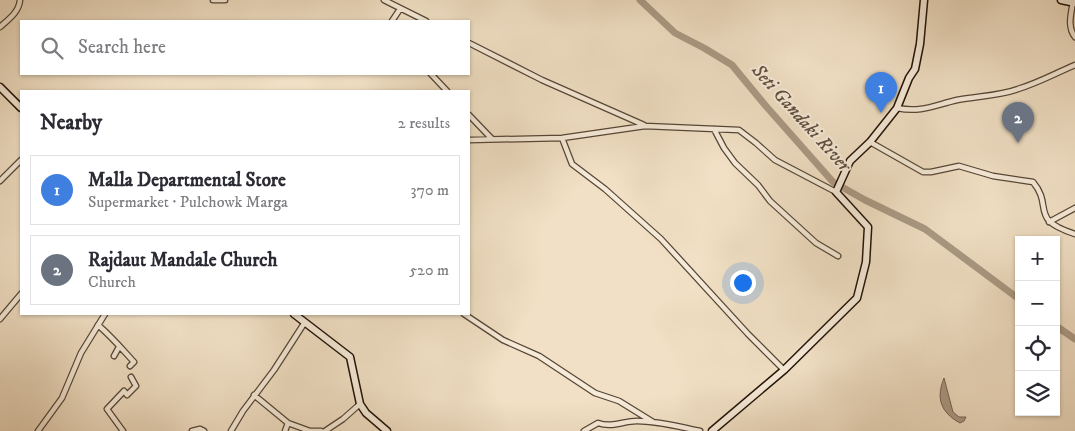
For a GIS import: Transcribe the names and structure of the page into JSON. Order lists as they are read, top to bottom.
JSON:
{
  "water": ["Seti Gandaki River"],
  "page": {
    "search": "Search here",
    "pins": ["1", "2"],
    "heading": ["Nearby", "2 results"],
    "list": [
      {
        "mark": "1",
        "name": "Malla Departmental Store",
        "note": "Supermarket · Pulchowk Marga",
        "value": "370 m"
      },
      {
        "mark": "2",
        "name": "Rajdaut Mandale Church",
        "note": "Church",
        "value": "520 m"
      }
    ],
    "map_buttons": ["+", "−"]
  }
}
